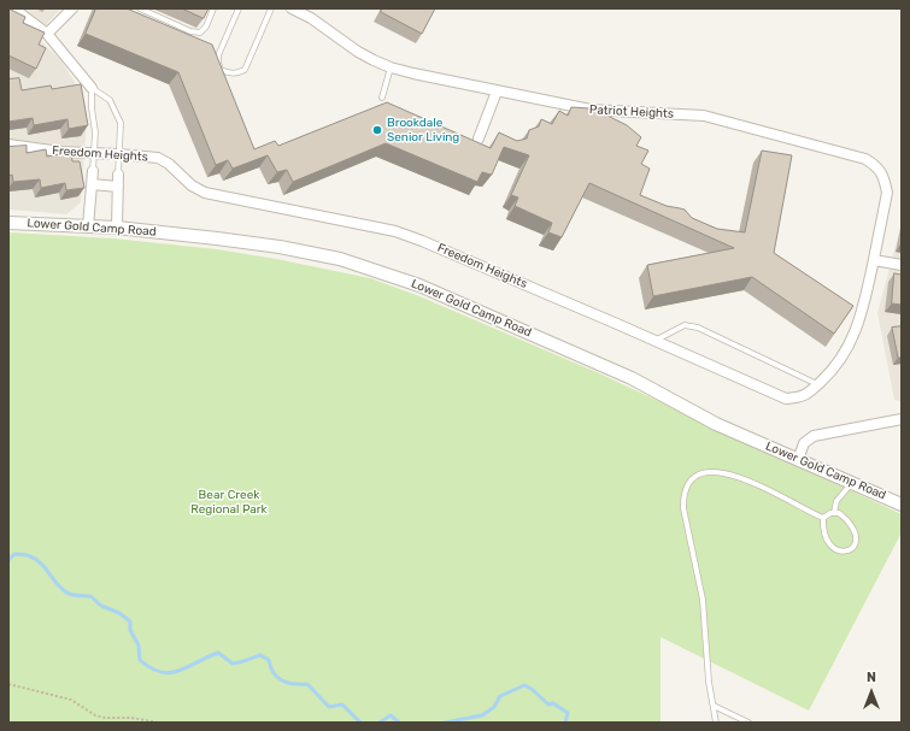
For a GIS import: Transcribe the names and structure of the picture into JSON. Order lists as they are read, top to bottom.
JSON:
{
  "streets": {
    "street": ["Patriot Heights", "Freedom Heights", "Lower Gold Camp Road"]
  },
  "crossings": [
    ["Patriot Heights", "Freedom Heights"]
  ],
  "parks": ["Bear Creek Regional Park"],
  "places": ["Brookdale Senior Living"],
  "north": "top"
}
